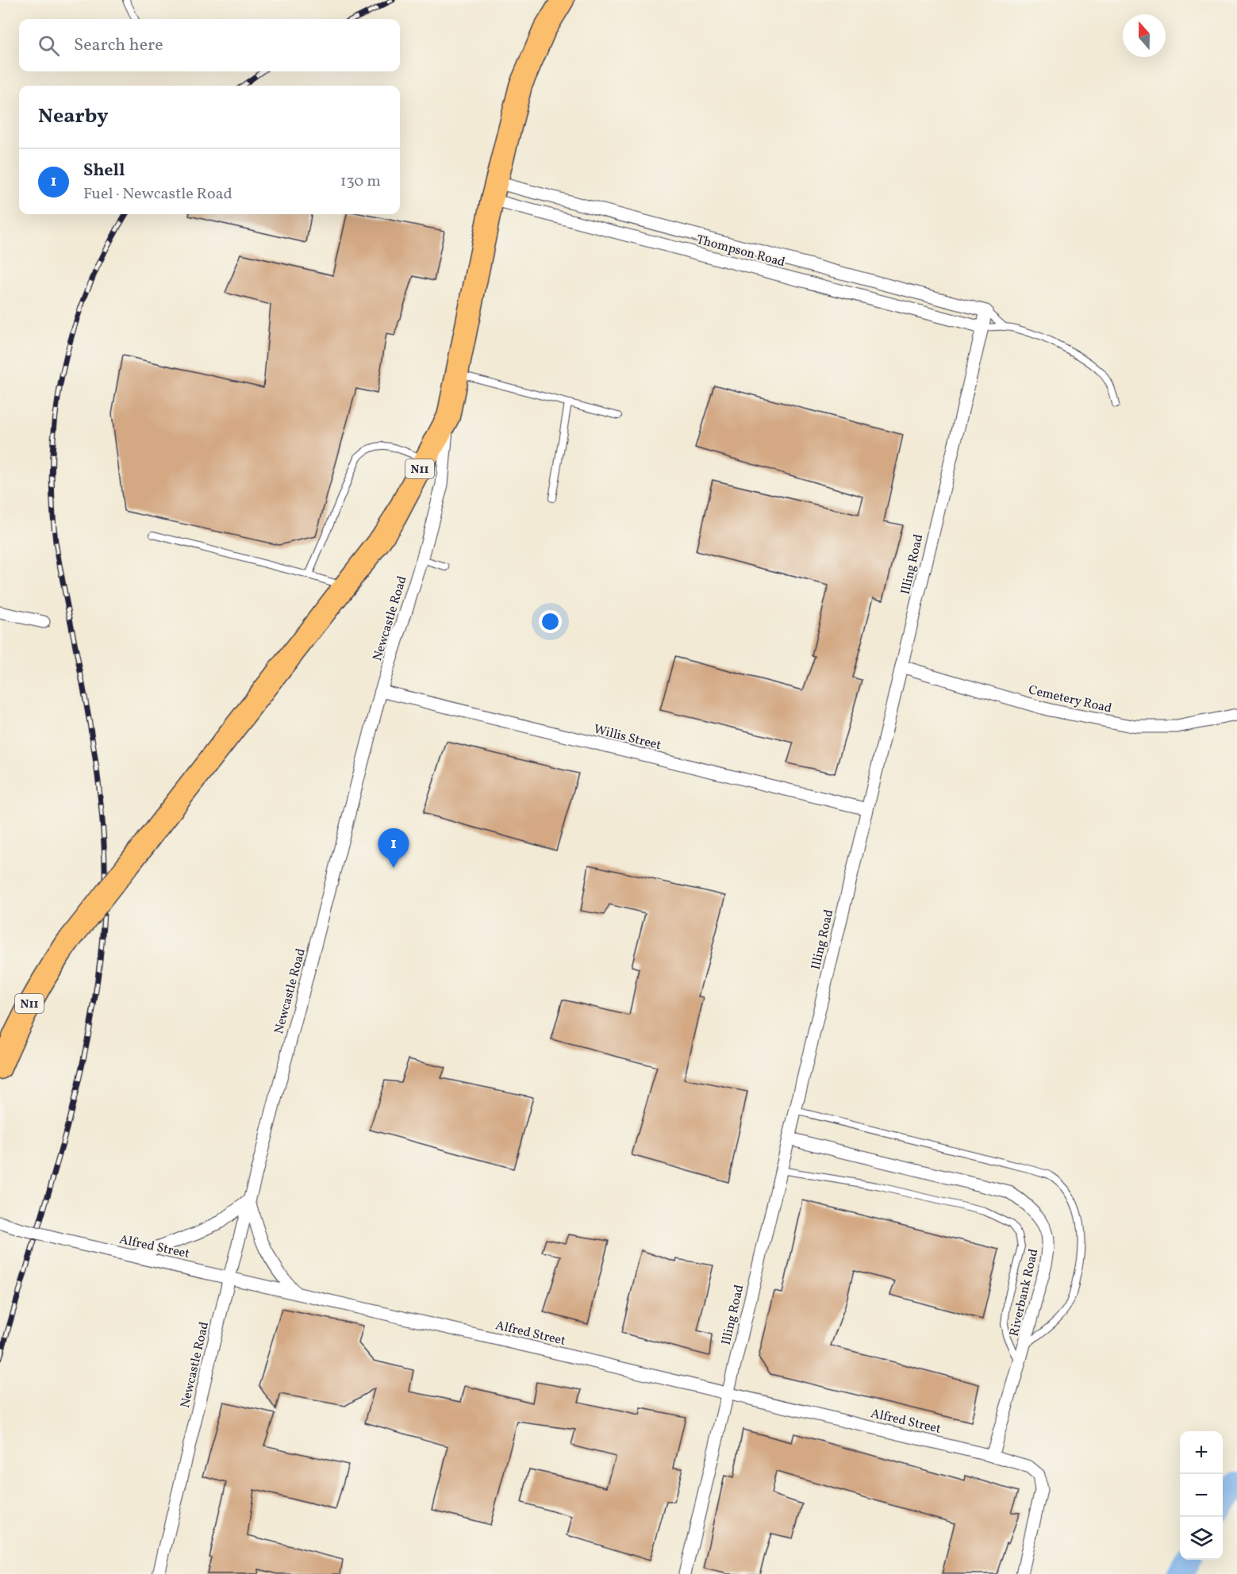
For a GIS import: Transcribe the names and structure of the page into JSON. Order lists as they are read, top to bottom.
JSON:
{
  "streets": {
    "highway": ["N11"],
    "street": [
      "Thompson Road",
      "Illing Road",
      "Newcastle Road",
      "Cemetery Road",
      "Willis Street",
      "Alfred Street",
      "Riverbank Road"
    ]
  },
  "crossings": [
    ["Thompson Road", "N11"],
    ["Thompson Road", "Illing Road"],
    ["N11", "Newcastle Road"],
    ["Illing Road", "Cemetery Road"],
    ["Illing Road", "Willis Street"],
    ["Illing Road", "Alfred Street"],
    ["Illing Road", "Riverbank Road"],
    ["Newcastle Road", "Willis Street"],
    ["Newcastle Road", "Alfred Street"],
    ["Alfred Street", "Riverbank Road"]
  ],
  "north": "top",
  "page": {
    "search": "Search here",
    "heading": "Nearby",
    "list": [
      {
        "mark": "1",
        "name": "Shell",
        "note": "Fuel · Newcastle Road",
        "value": "130 m"
      }
    ],
    "pins": "1",
    "map_buttons": ["+", "−"]
  }
}
